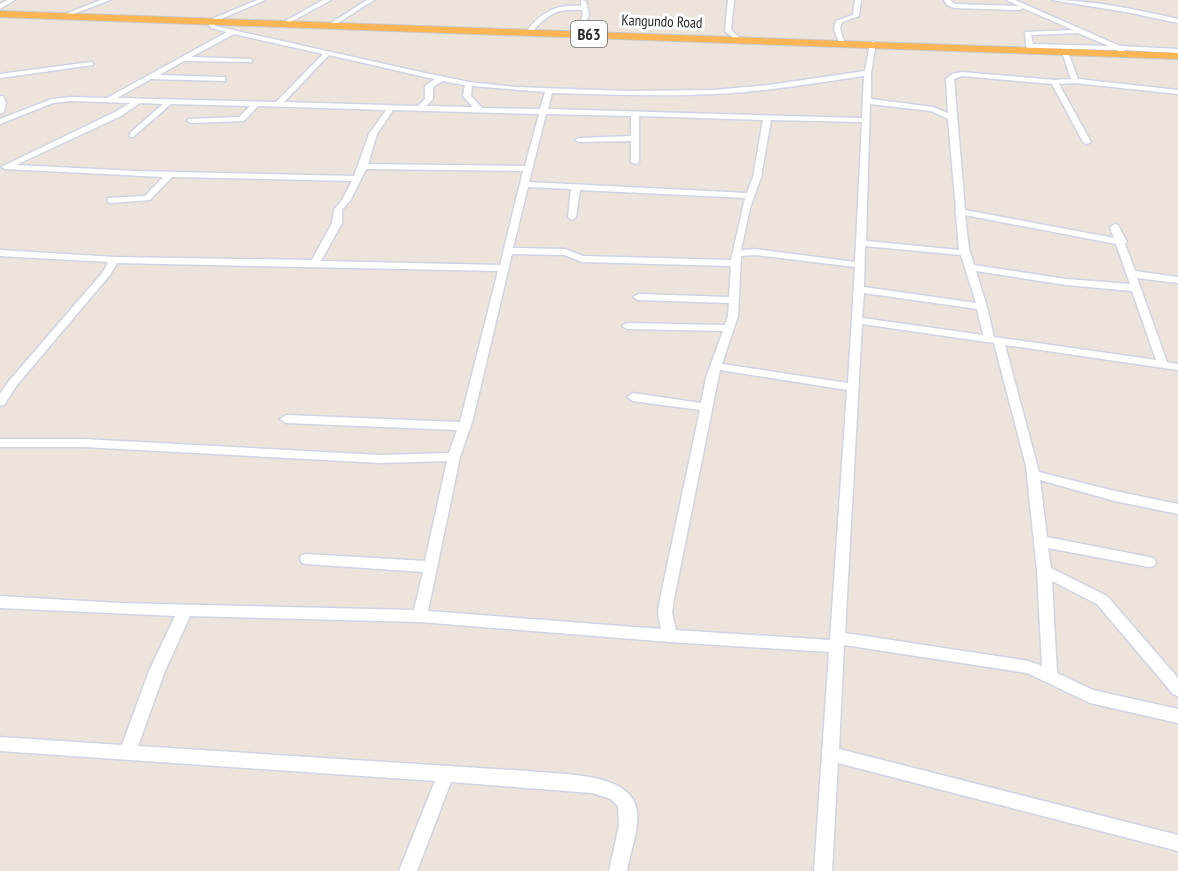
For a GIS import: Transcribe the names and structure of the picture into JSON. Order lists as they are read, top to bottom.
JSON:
{
  "streets": {
    "highway": ["Kangundo Road", "B63"]
  }
}
